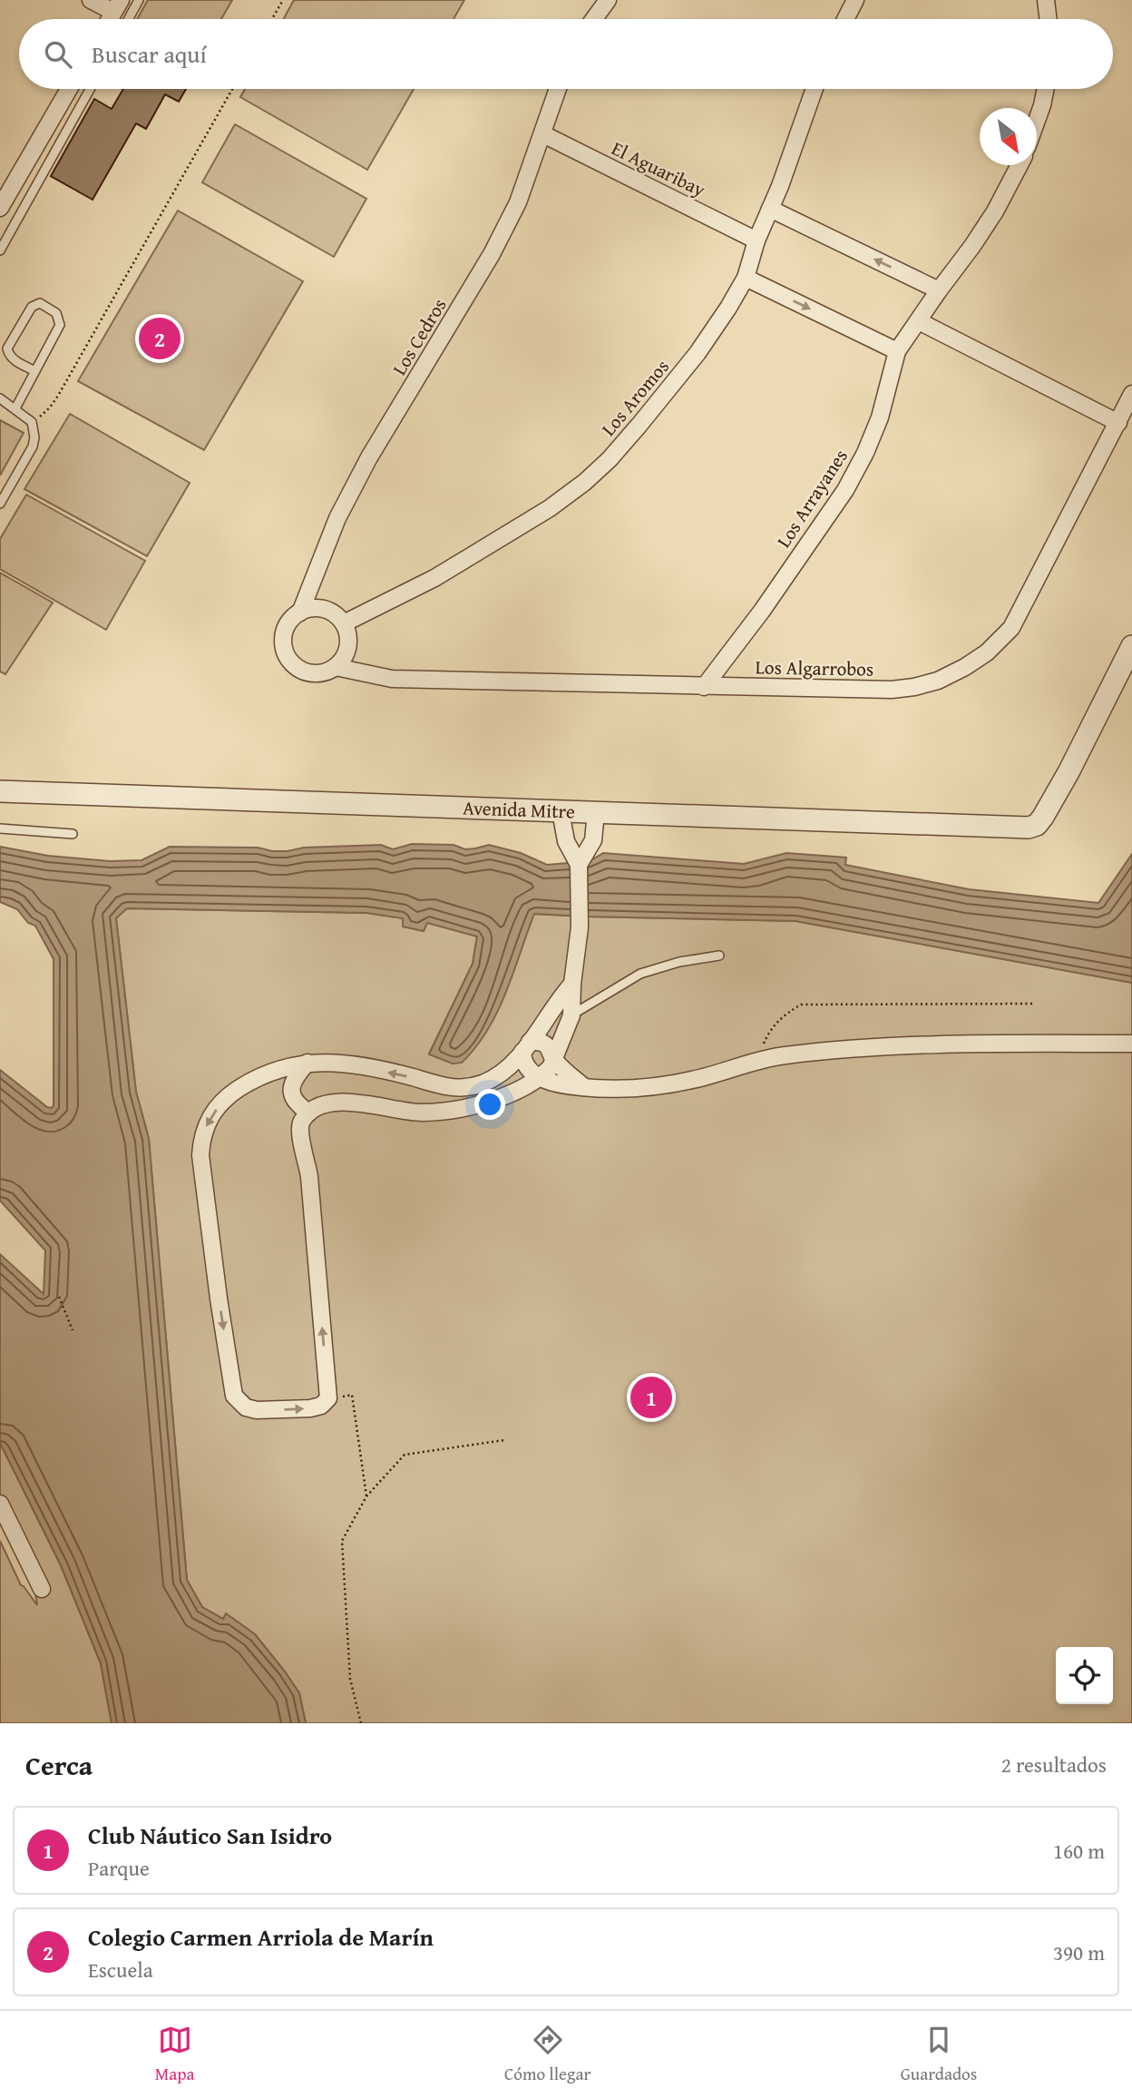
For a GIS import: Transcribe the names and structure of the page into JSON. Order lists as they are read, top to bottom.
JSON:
{
  "streets": {
    "street": [
      "El Aguaribay",
      "Los Cedros",
      "Los Aromos",
      "Los Arrayanes",
      "Los Algarrobos",
      "Avenida Mitre"
    ]
  },
  "crossings": [
    ["El Aguaribay", "Los Cedros"],
    ["El Aguaribay", "Los Aromos"],
    ["Los Cedros", "Los Aromos"],
    ["Los Cedros", "Los Algarrobos"],
    ["Los Aromos", "Los Algarrobos"],
    ["Los Arrayanes", "Los Algarrobos"]
  ],
  "north": "bottom right",
  "page": {
    "search": "Buscar aquí",
    "pins": ["2", "1"],
    "heading": ["Cerca", "2 resultados"],
    "list": [
      {
        "mark": "1",
        "name": "Club Náutico San Isidro",
        "note": "Parque",
        "value": "160 m"
      },
      {
        "mark": "2",
        "name": "Colegio Carmen Arriola de Marín",
        "note": "Escuela",
        "value": "390 m"
      }
    ],
    "nav": ["Mapa", "Cómo llegar", "Guardados"]
  }
}
